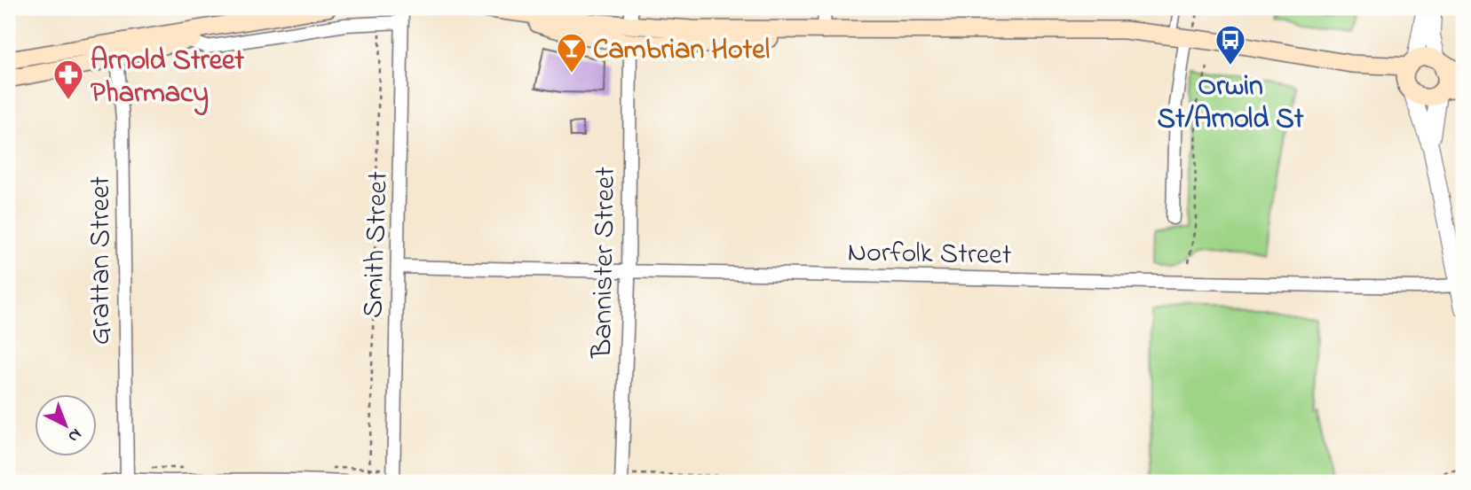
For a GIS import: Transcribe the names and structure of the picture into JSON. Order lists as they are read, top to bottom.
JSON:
{
  "streets": {
    "street": [
      "Smith Street",
      "Norfolk Street",
      "Grattan Street",
      "Bannister Street"
    ]
  },
  "crossings": [
    ["Smith Street", "Norfolk Street"],
    ["Norfolk Street", "Bannister Street"]
  ],
  "places": {
    "bus stop": ["Orwin St/Arnold St"],
    "bar": ["Cambrian Hotel"],
    "pharmacy": ["Arnold Street Pharmacy"]
  },
  "north": "bottom right"
}
